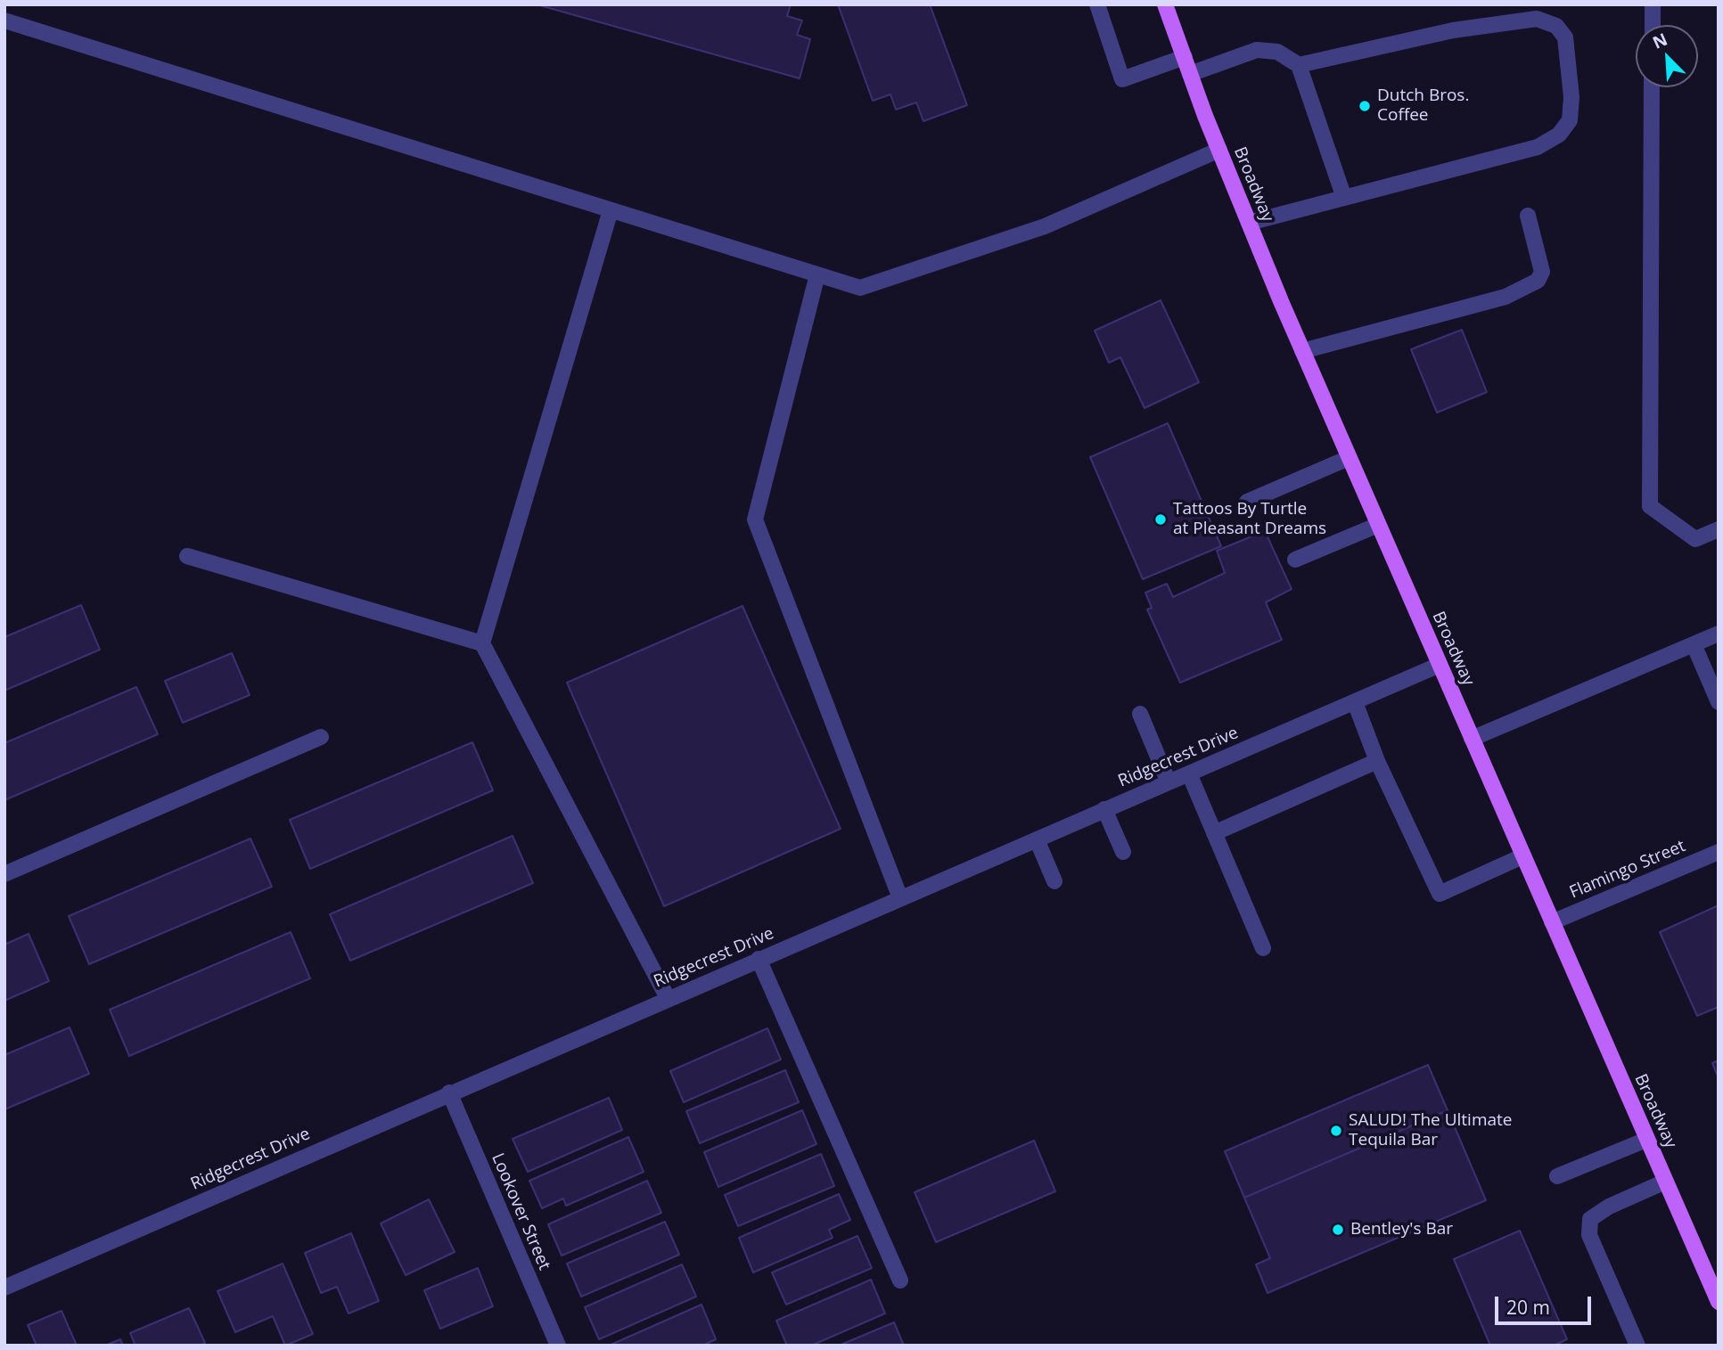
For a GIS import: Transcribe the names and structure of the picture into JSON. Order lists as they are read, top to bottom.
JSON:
{
  "streets": {
    "main road": ["Broadway"],
    "street": ["Ridgecrest Drive", "Flamingo Street", "Lookover Street"]
  },
  "crossings": [
    ["Broadway", "Ridgecrest Drive"],
    ["Broadway", "Flamingo Street"],
    ["Ridgecrest Drive", "Lookover Street"]
  ],
  "places": [
    "Dutch Bros. Coffee",
    "Tattoos By Turtle at Pleasant Dreams",
    "SALUD! The Ultimate Tequila Bar",
    "Bentley's Bar"
  ],
  "scale_bar": "20 m",
  "north": "top left"
}
